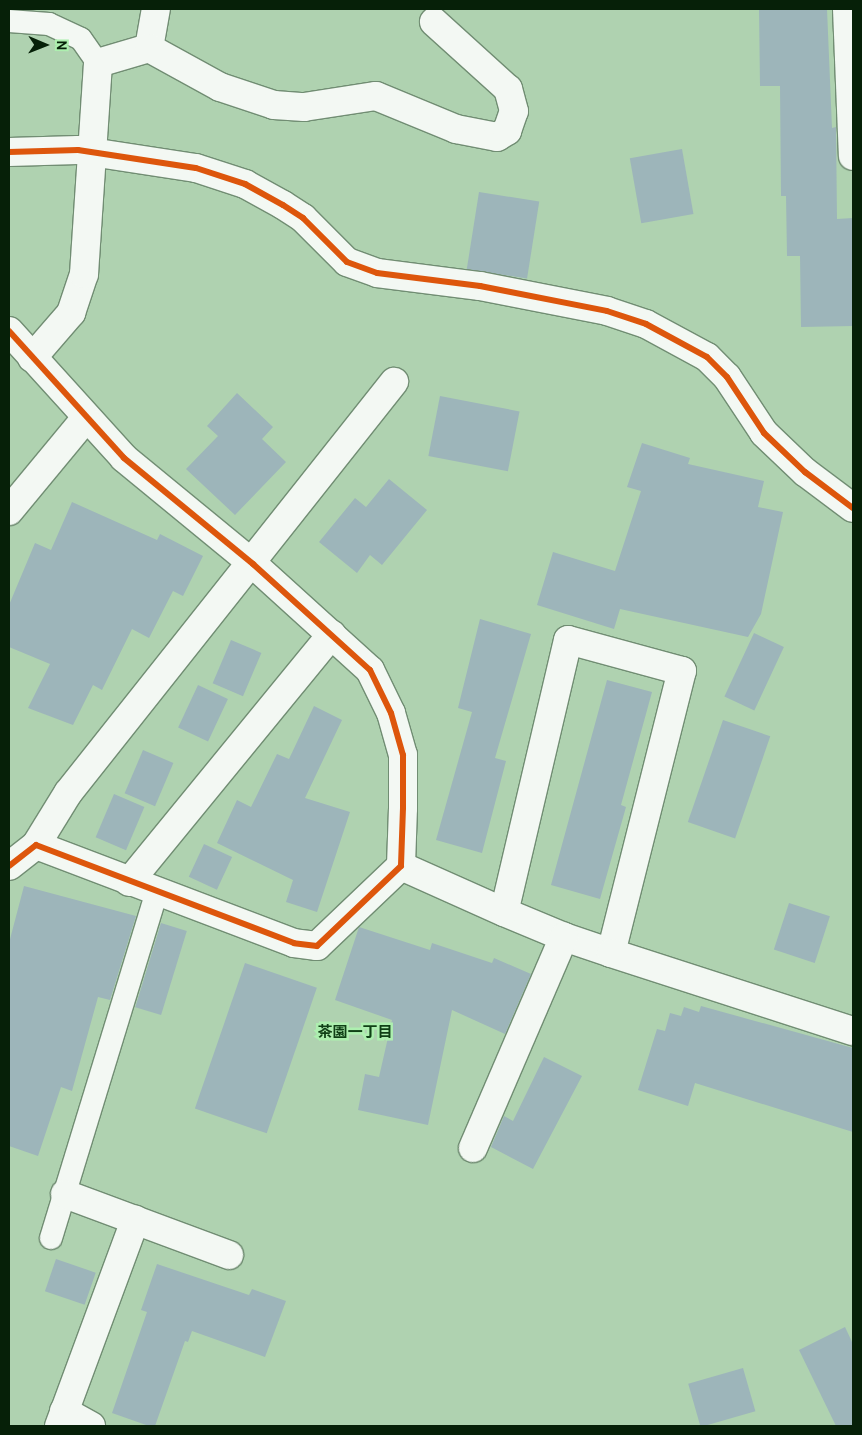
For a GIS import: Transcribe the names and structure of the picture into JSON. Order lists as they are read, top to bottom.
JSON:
{
  "districts": ["茶園一丁目"],
  "north": "right"
}
